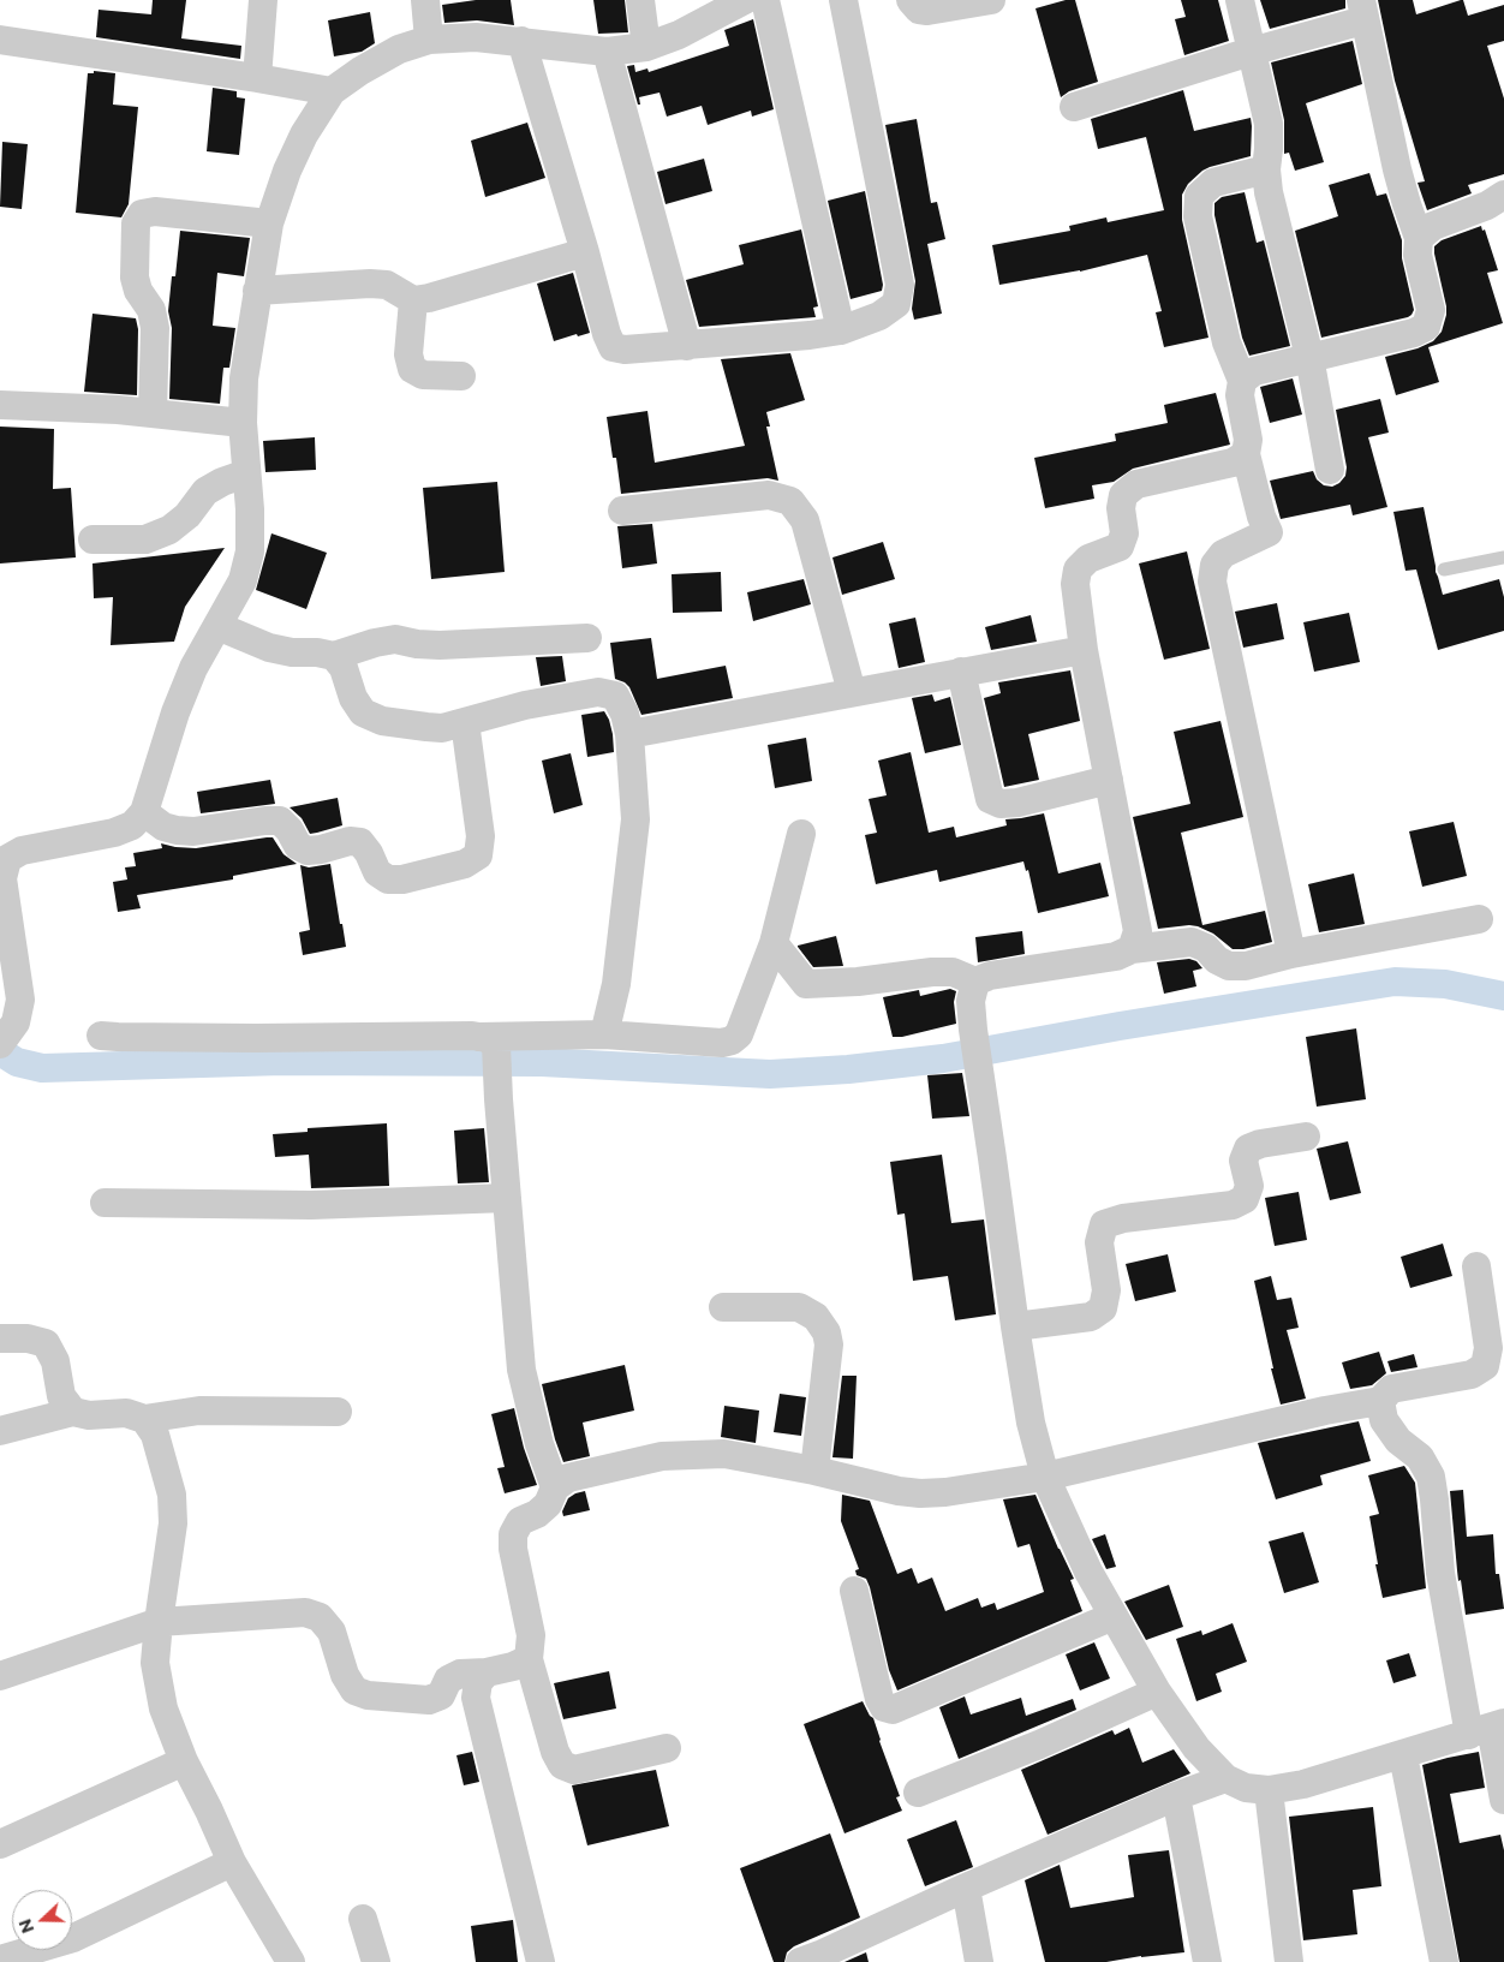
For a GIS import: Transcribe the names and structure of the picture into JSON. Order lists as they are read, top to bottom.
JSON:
{
  "north": "left"
}
